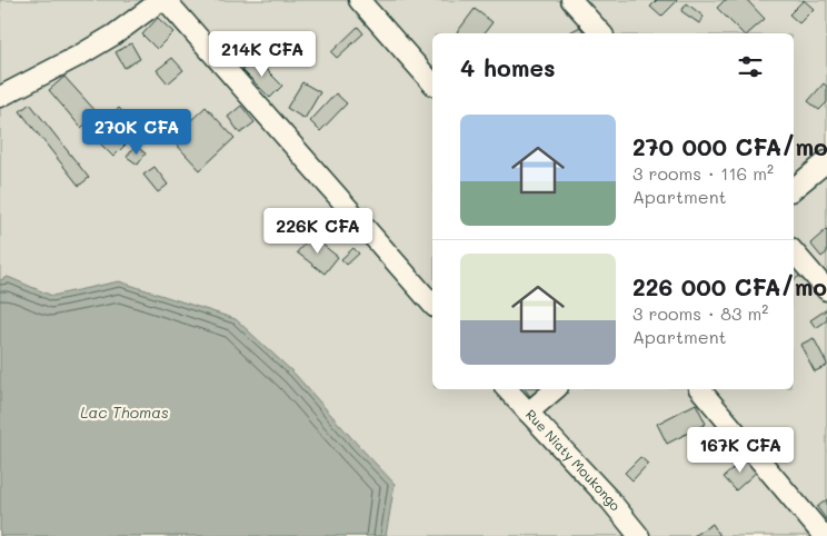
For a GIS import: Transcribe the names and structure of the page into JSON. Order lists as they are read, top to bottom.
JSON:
{
  "streets": {
    "street": ["Rue Niaty Moukongo"]
  },
  "water": ["Lac Thomas"],
  "page": {
    "price": [
      "214K CFA",
      "270K CFA",
      "226K CFA",
      "167K CFA"
    ],
    "heading": "4 homes",
    "list": [
      {
        "name": "270 000 CFA/mo",
        "note": "3 rooms · 116 m² · Apartment"
      },
      {
        "name": "226 000 CFA/mo",
        "note": "3 rooms · 83 m² · Apartment"
      }
    ]
  }
}
